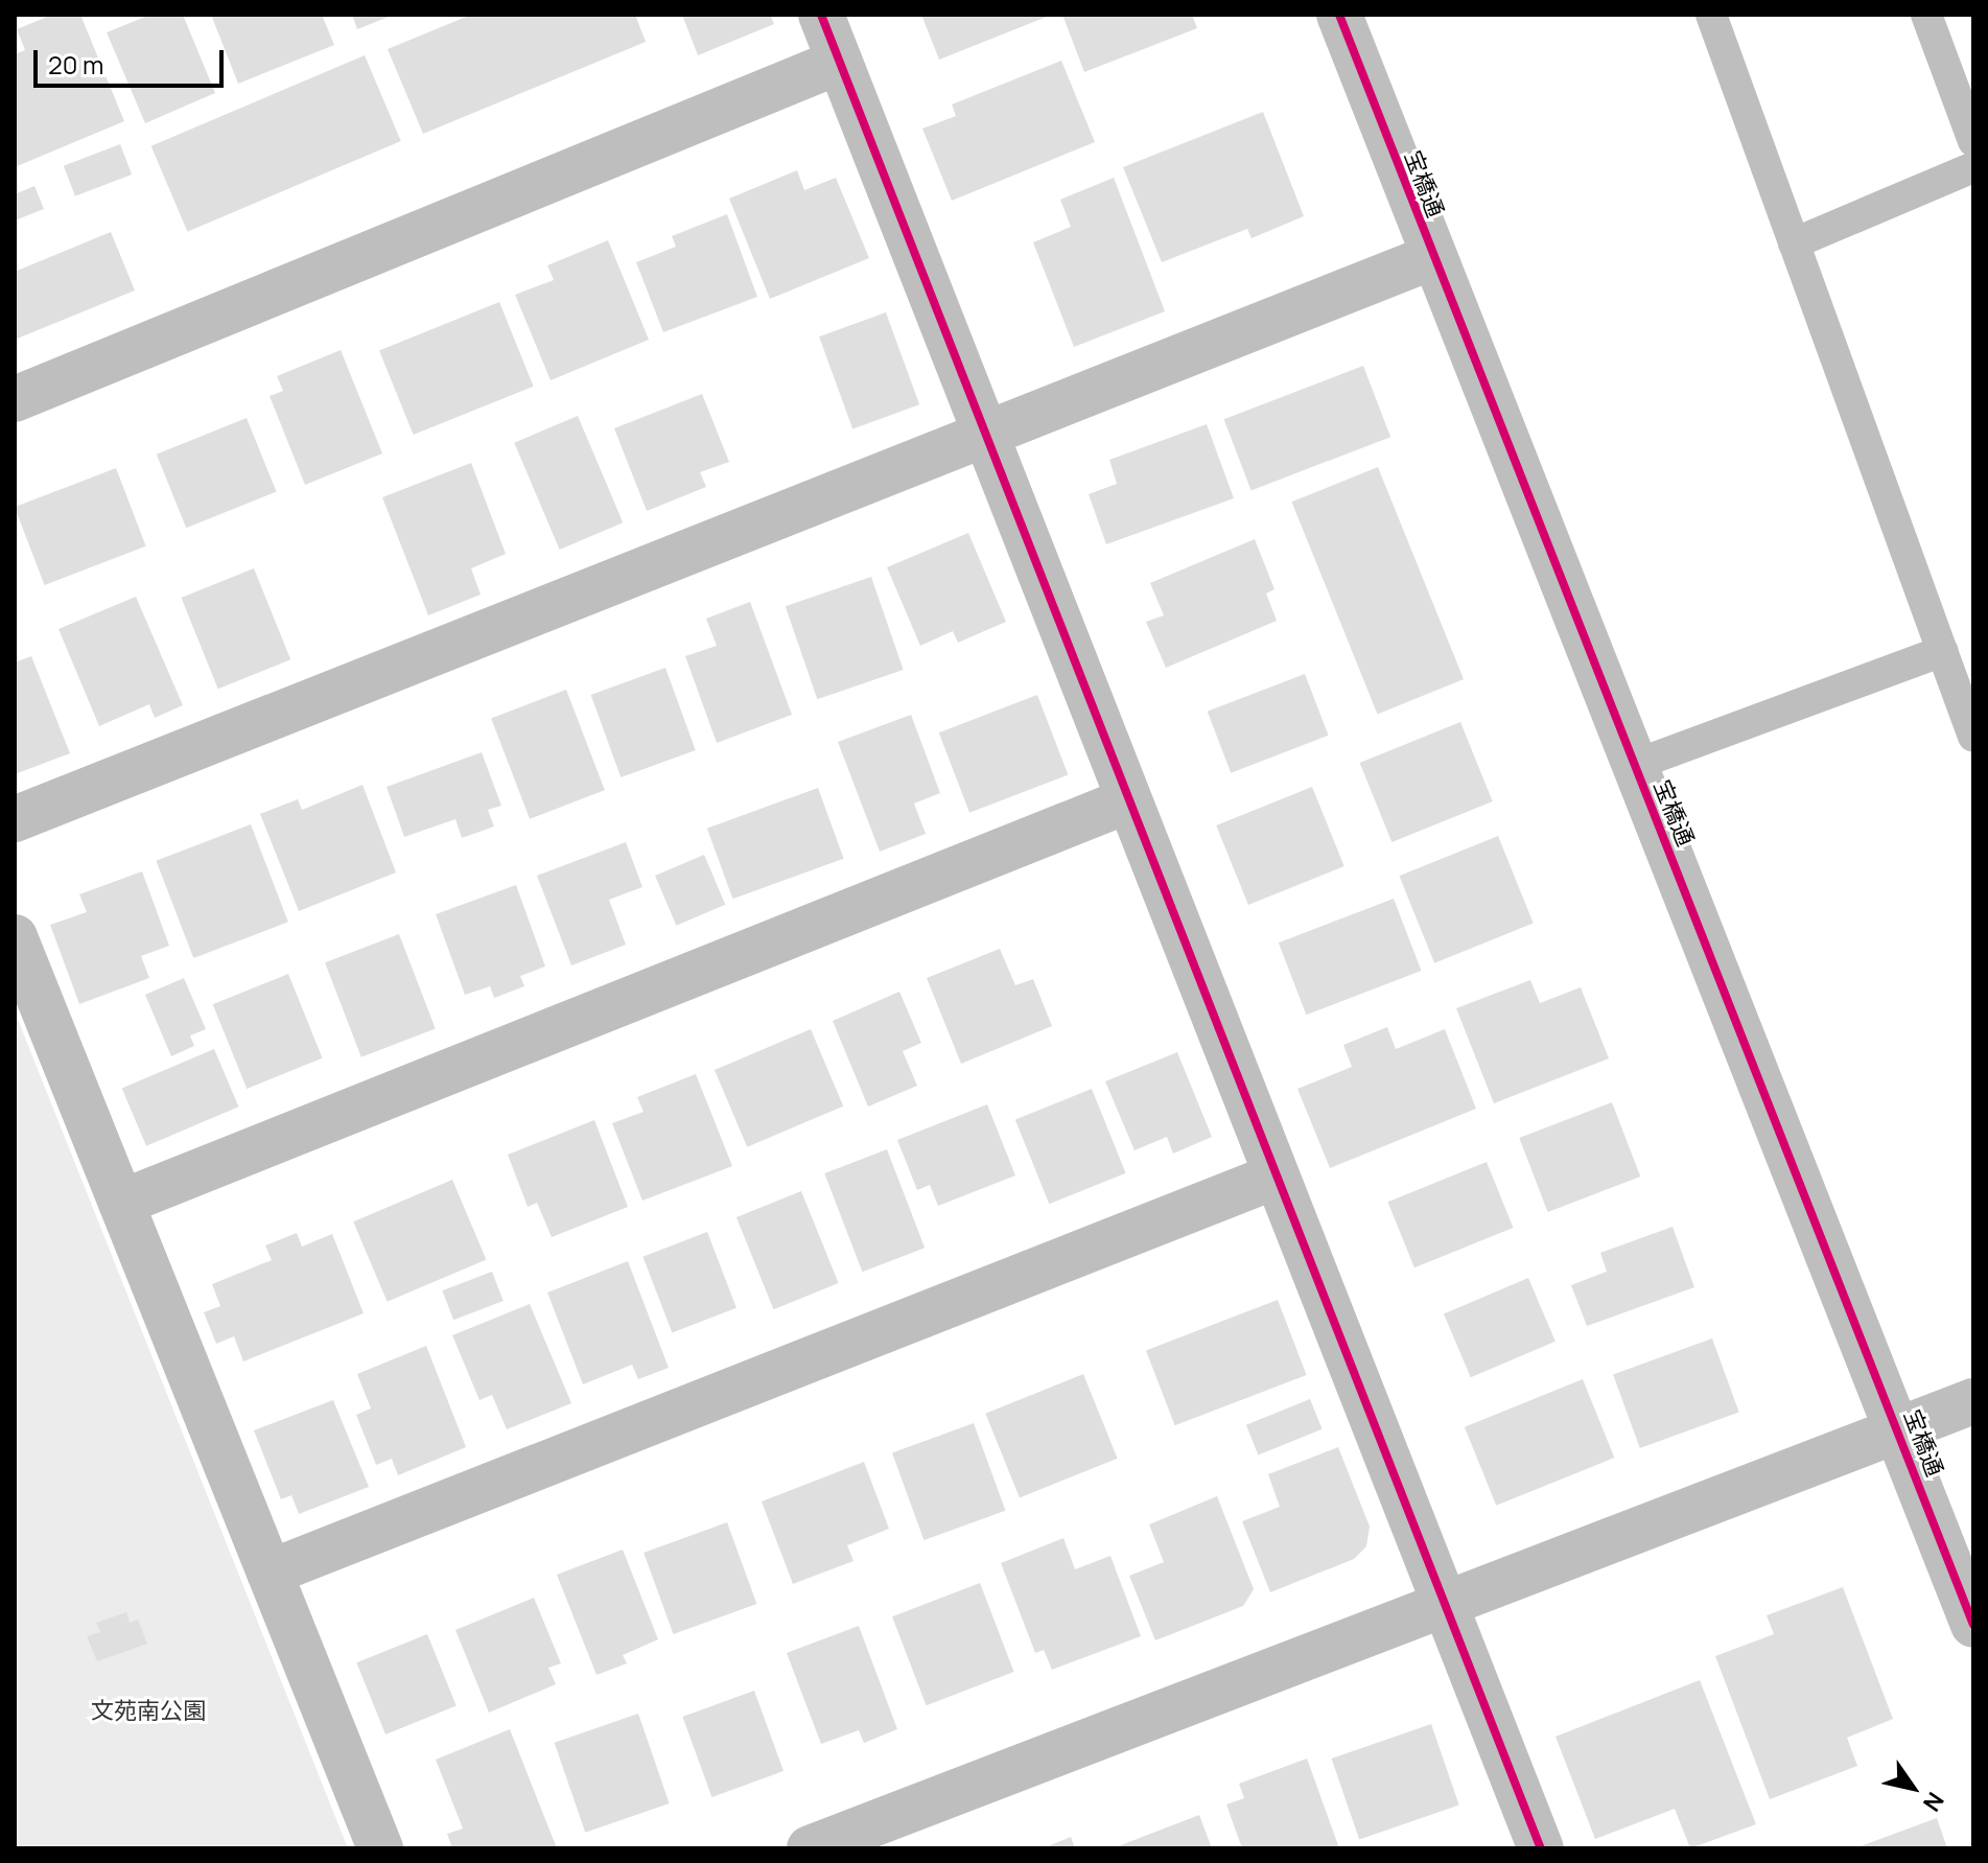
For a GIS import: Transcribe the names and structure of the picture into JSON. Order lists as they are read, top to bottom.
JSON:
{
  "streets": {
    "street": ["宝橋通"]
  },
  "parks": ["文苑南公園"],
  "scale_bar": "20 m",
  "north": "bottom right"
}
